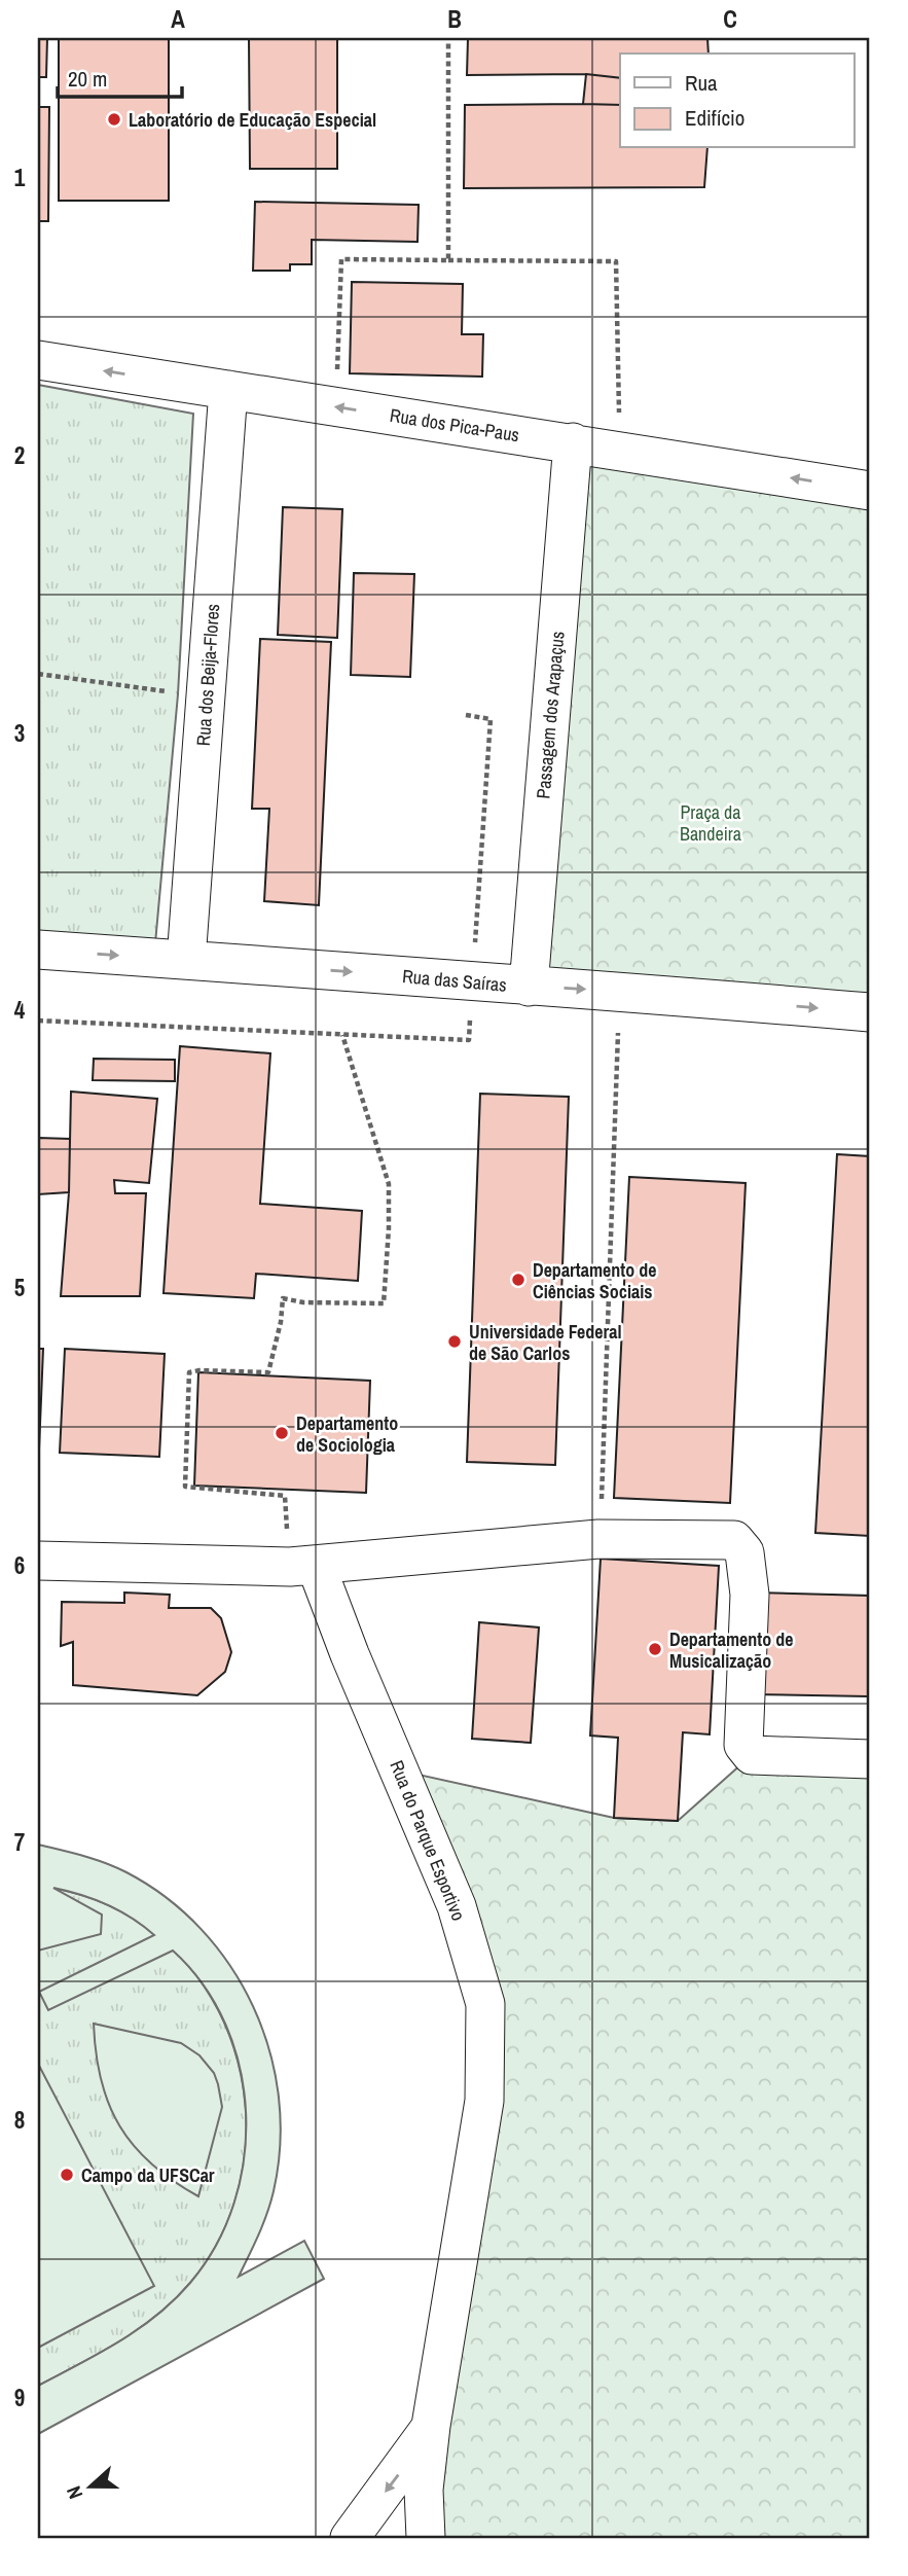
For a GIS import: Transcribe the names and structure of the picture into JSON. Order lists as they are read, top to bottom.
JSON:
{
  "streets": {
    "street": [
      "Rua dos Pica-Paus",
      "Rua dos Beija-Flores",
      "Passagem dos Arapaçus",
      "Rua das Saíras",
      "Rua do Parque Esportivo"
    ]
  },
  "crossings": [
    ["Rua dos Pica-Paus", "Rua dos Beija-Flores"],
    ["Rua dos Pica-Paus", "Passagem dos Arapaçus"],
    ["Rua dos Beija-Flores", "Rua das Saíras"],
    ["Passagem dos Arapaçus", "Rua das Saíras"]
  ],
  "one_way": ["Rua dos Pica-Paus", "Rua das Saíras"],
  "parks": ["Praça da Bandeira"],
  "places": [
    "Laboratório de Educação Especial",
    "Departamento de Ciências Sociais",
    "Universidade Federal de São Carlos",
    "Departamento de Sociologia",
    "Departamento de Musicalização",
    "Campo da UFSCar"
  ],
  "legend": ["Rua", "Edifício"],
  "scale_bar": "20 m",
  "north": "left",
  "grid": {
    "columns": ["A", "B", "C"],
    "rows": [
      "1",
      "2",
      "3",
      "4",
      "5",
      "6",
      "7",
      "8",
      "9"
    ]
  }
}
